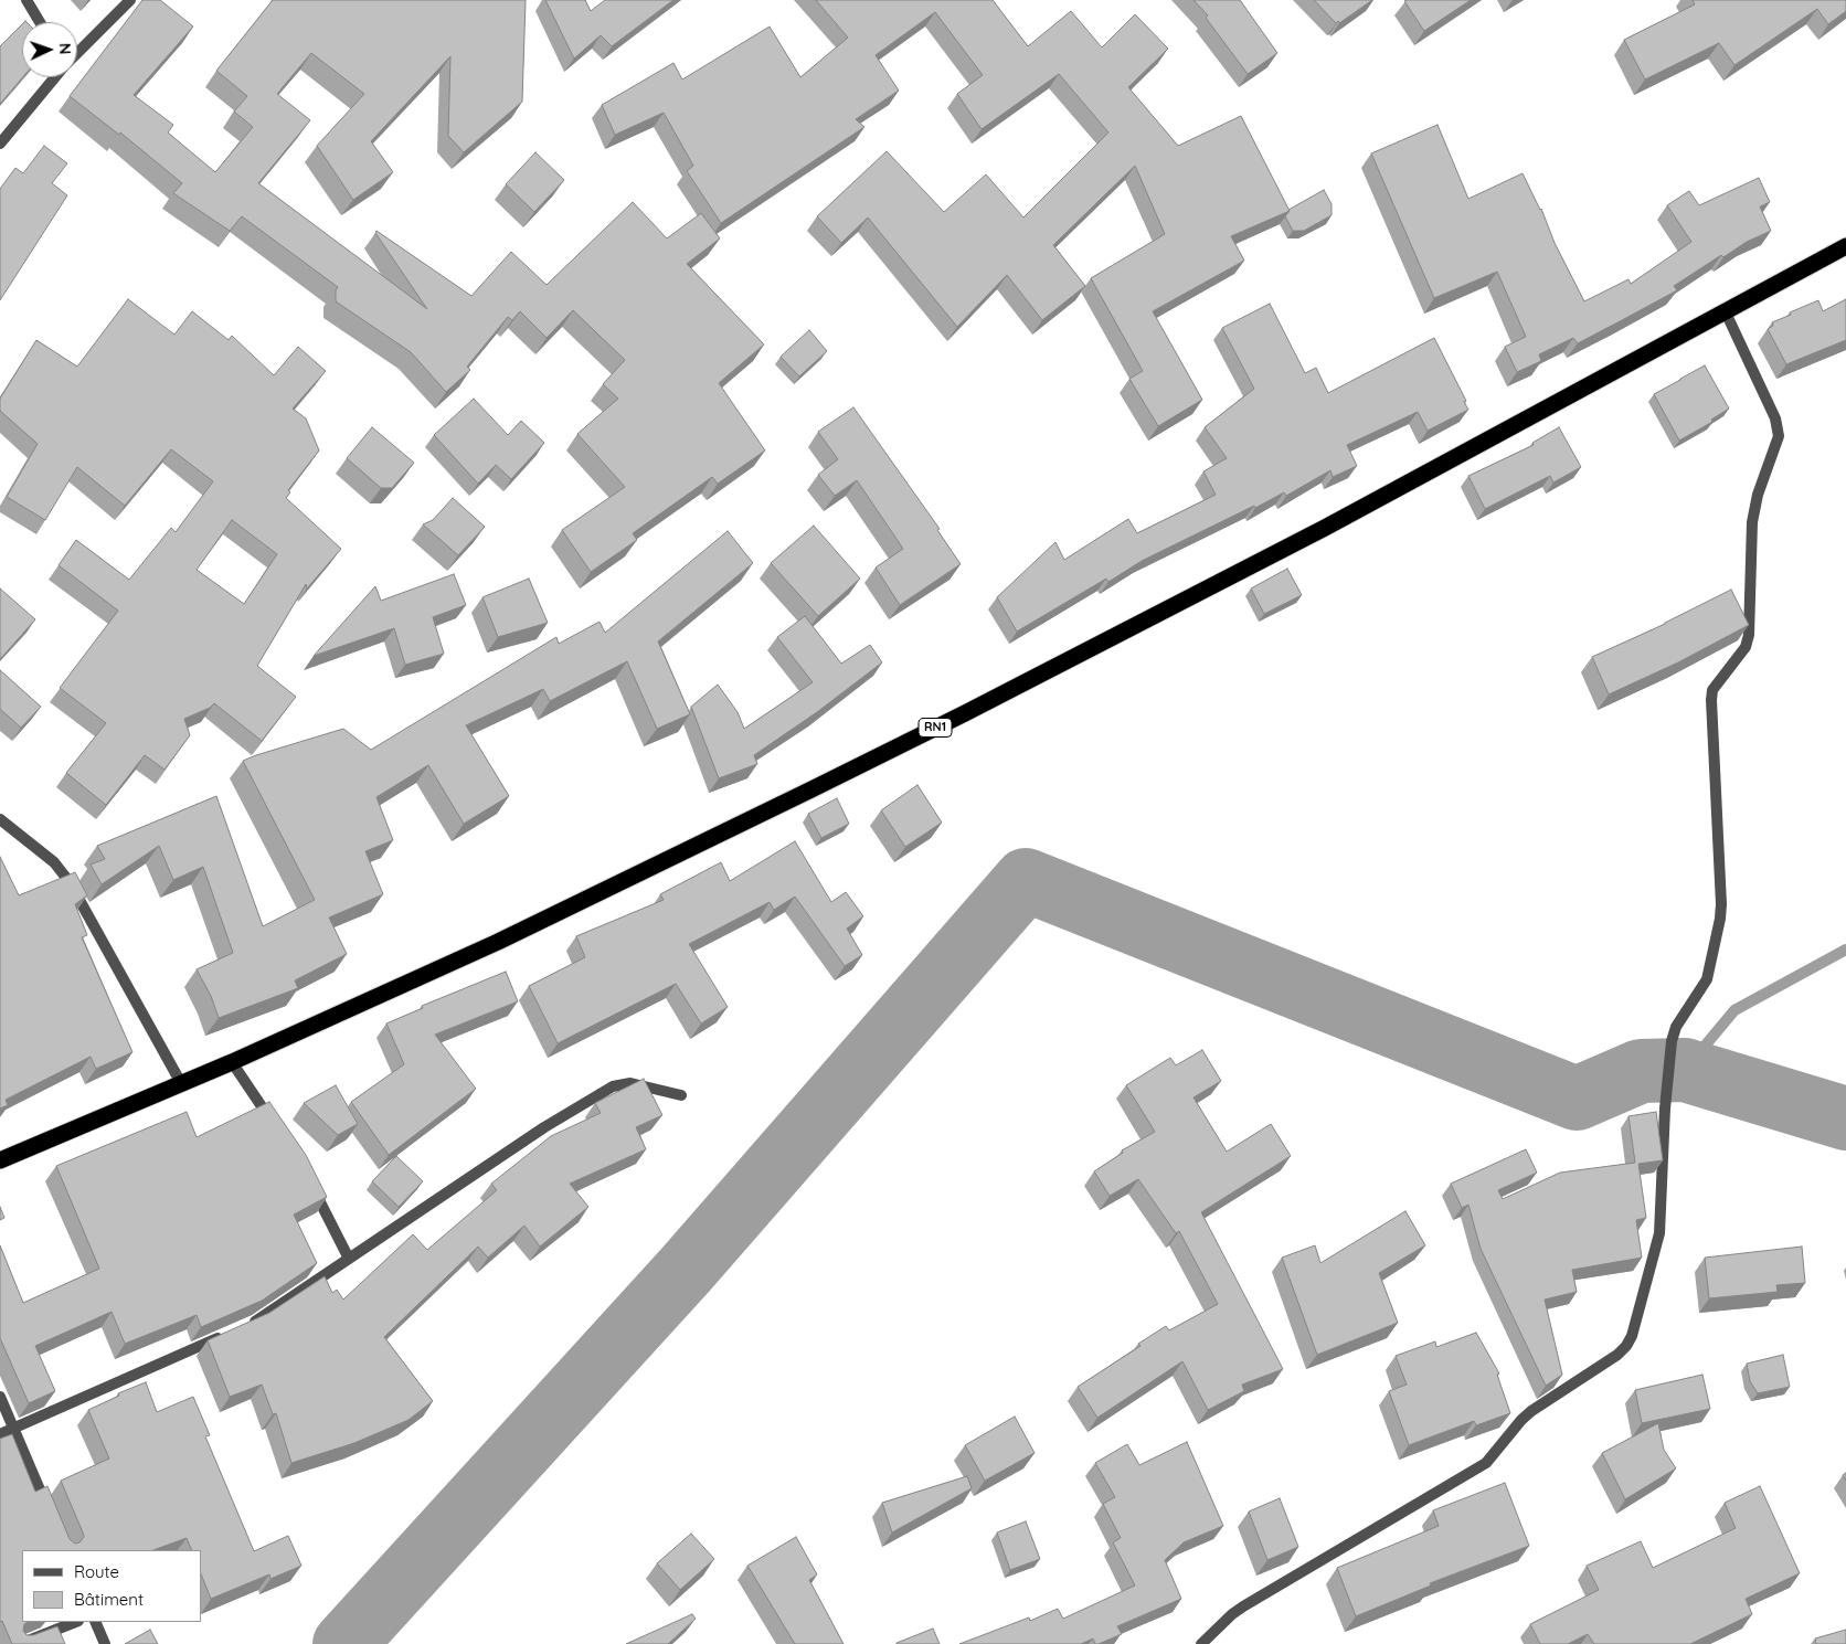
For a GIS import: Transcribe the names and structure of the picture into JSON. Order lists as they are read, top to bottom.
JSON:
{
  "streets": {
    "highway": ["RN1"]
  },
  "legend": ["Route", "Bâtiment"],
  "north": "right"
}
